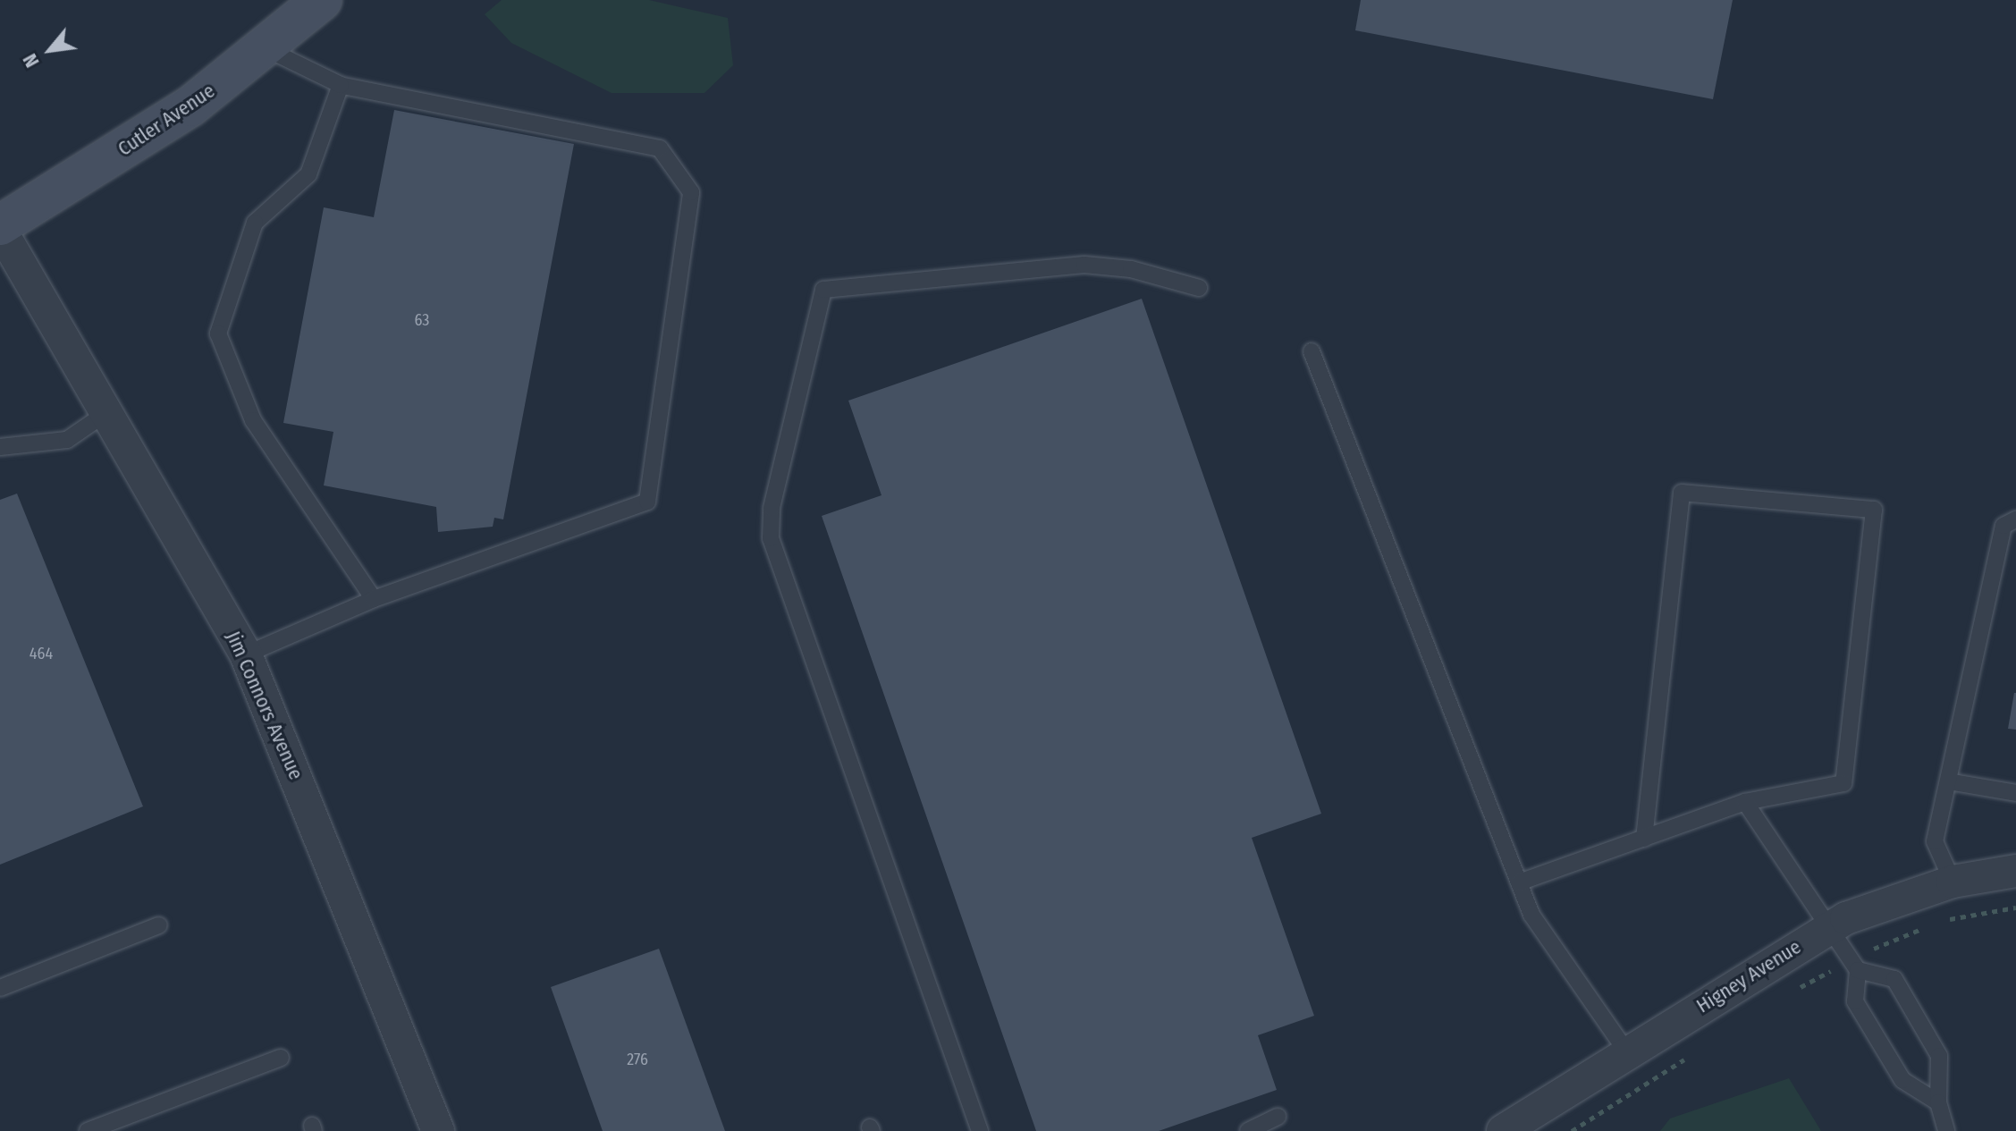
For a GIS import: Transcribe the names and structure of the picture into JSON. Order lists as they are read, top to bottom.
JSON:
{
  "streets": {
    "street": ["Cutler Avenue", "Jim Connors Avenue", "Higney Avenue"]
  },
  "crossings": [
    ["Cutler Avenue", "Jim Connors Avenue"]
  ],
  "house_numbers": ["63", "464", "276"],
  "north": "bottom left"
}
